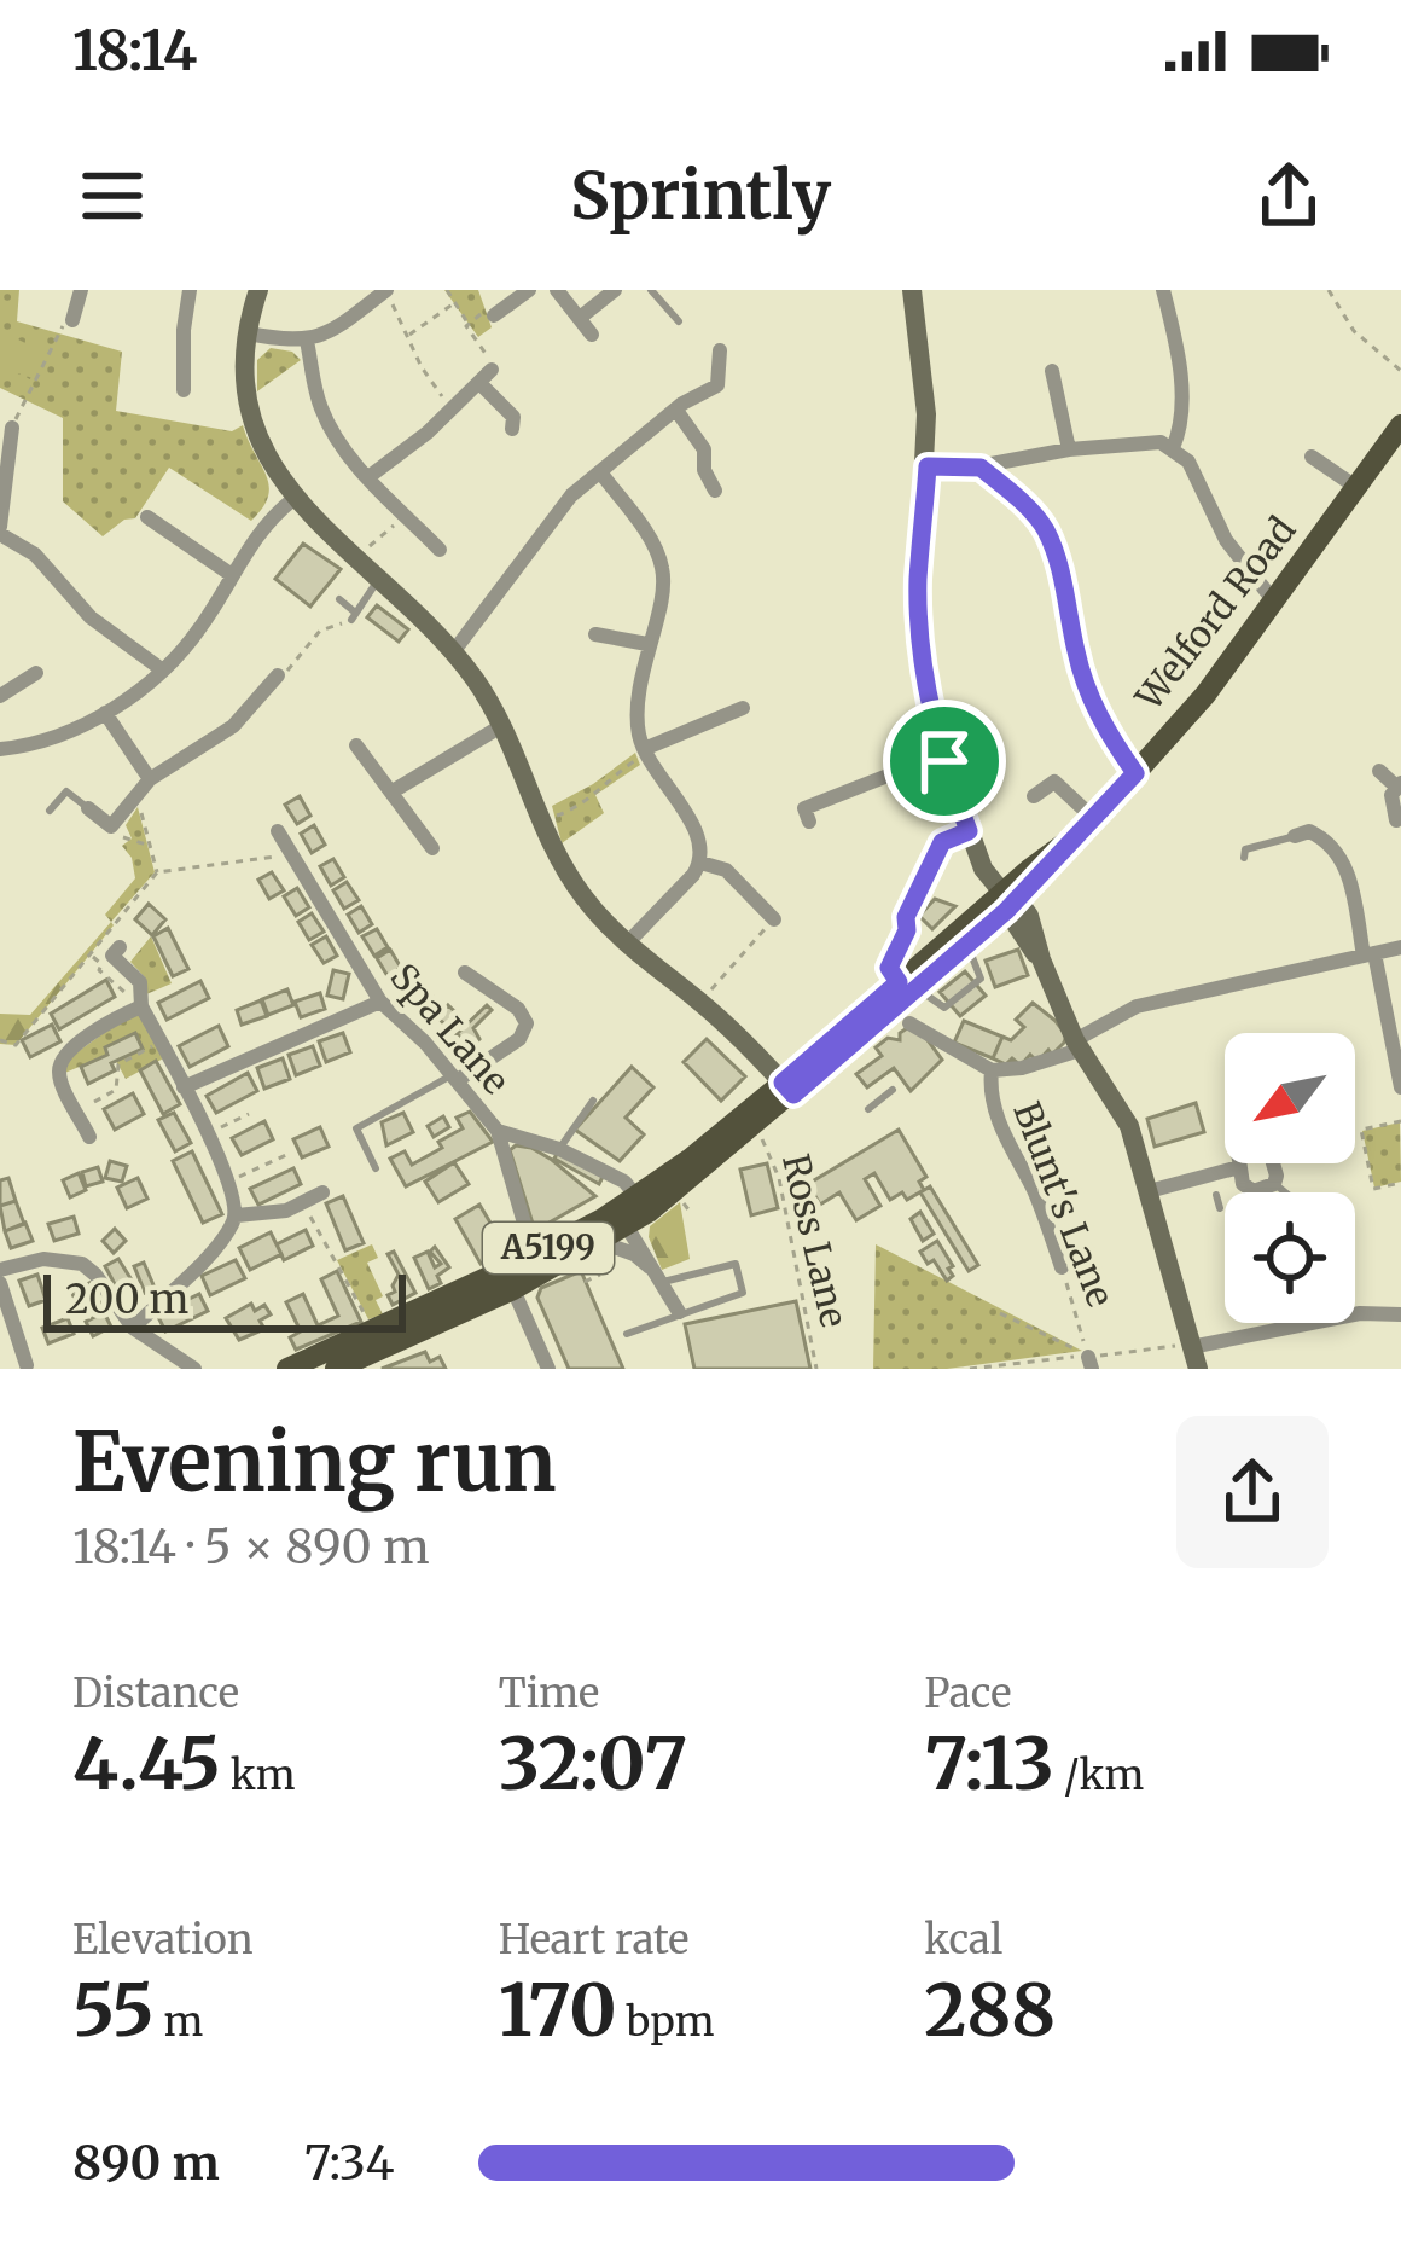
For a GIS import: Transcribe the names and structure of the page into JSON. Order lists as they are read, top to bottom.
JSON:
{
  "streets": {
    "main road": ["Welford Road", "A5199"],
    "street": ["Spa Lane", "Blunt's Lane"],
    "path": ["Ross Lane"]
  },
  "crossings": [
    ["Spa Lane", "A5199"],
    ["Ross Lane", "A5199"]
  ],
  "scale_bar": "200 m",
  "north": "bottom left",
  "page": {
    "status": "18:14",
    "header": "Sprintly",
    "scale": "200 m",
    "heading": ["Evening run", "18:14 · 5 × 890 m"],
    "stats": [
      ["Distance", "4.45 km"],
      ["Time", "32:07"],
      ["Pace", "7:13 /km"],
      ["Elevation", "55 m"],
      ["Heart rate", "170 bpm"],
      ["kcal", "288"]
    ],
    "list": [
      {
        "name": "890 m",
        "note": "7:34"
      }
    ]
  }
}
